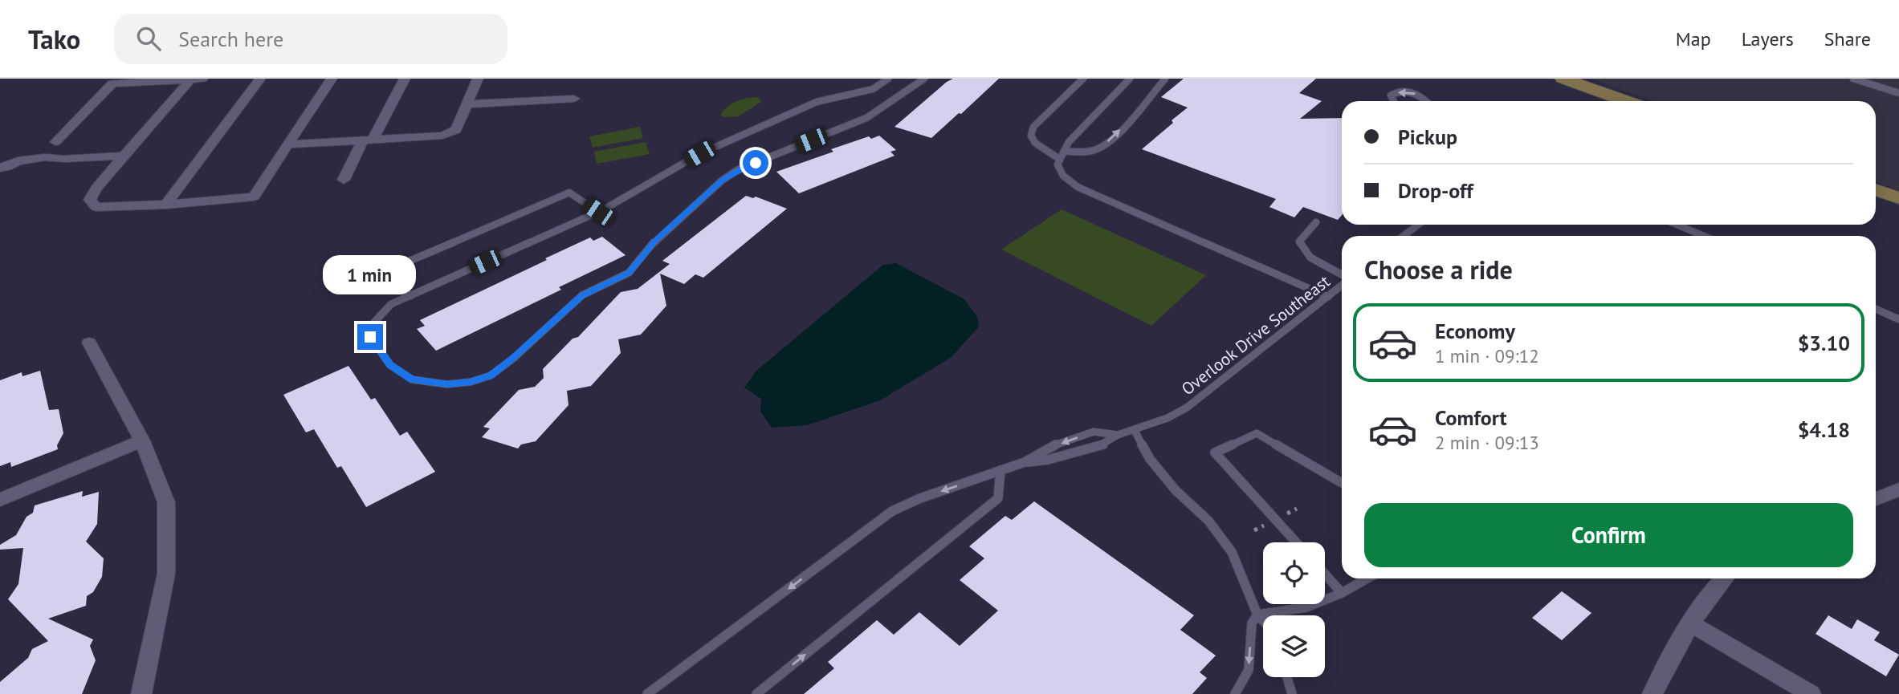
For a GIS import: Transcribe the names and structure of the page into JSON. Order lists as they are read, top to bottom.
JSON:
{
  "streets": {
    "lane": ["Overlook Drive Southeast"]
  },
  "page": {
    "header": "Tako",
    "search": "Search here",
    "nav": ["Map", "Layers", "Share"],
    "banner": ["Pickup", "Drop-off"],
    "heading": "Choose a ride",
    "bubble": "1 min",
    "list": [
      {
        "name": "Economy",
        "note": "1 min · 09:12",
        "value": "$3.10"
      },
      {
        "name": "Comfort",
        "note": "2 min · 09:13",
        "value": "$4.18"
      }
    ],
    "buttons": "Confirm"
  }
}
